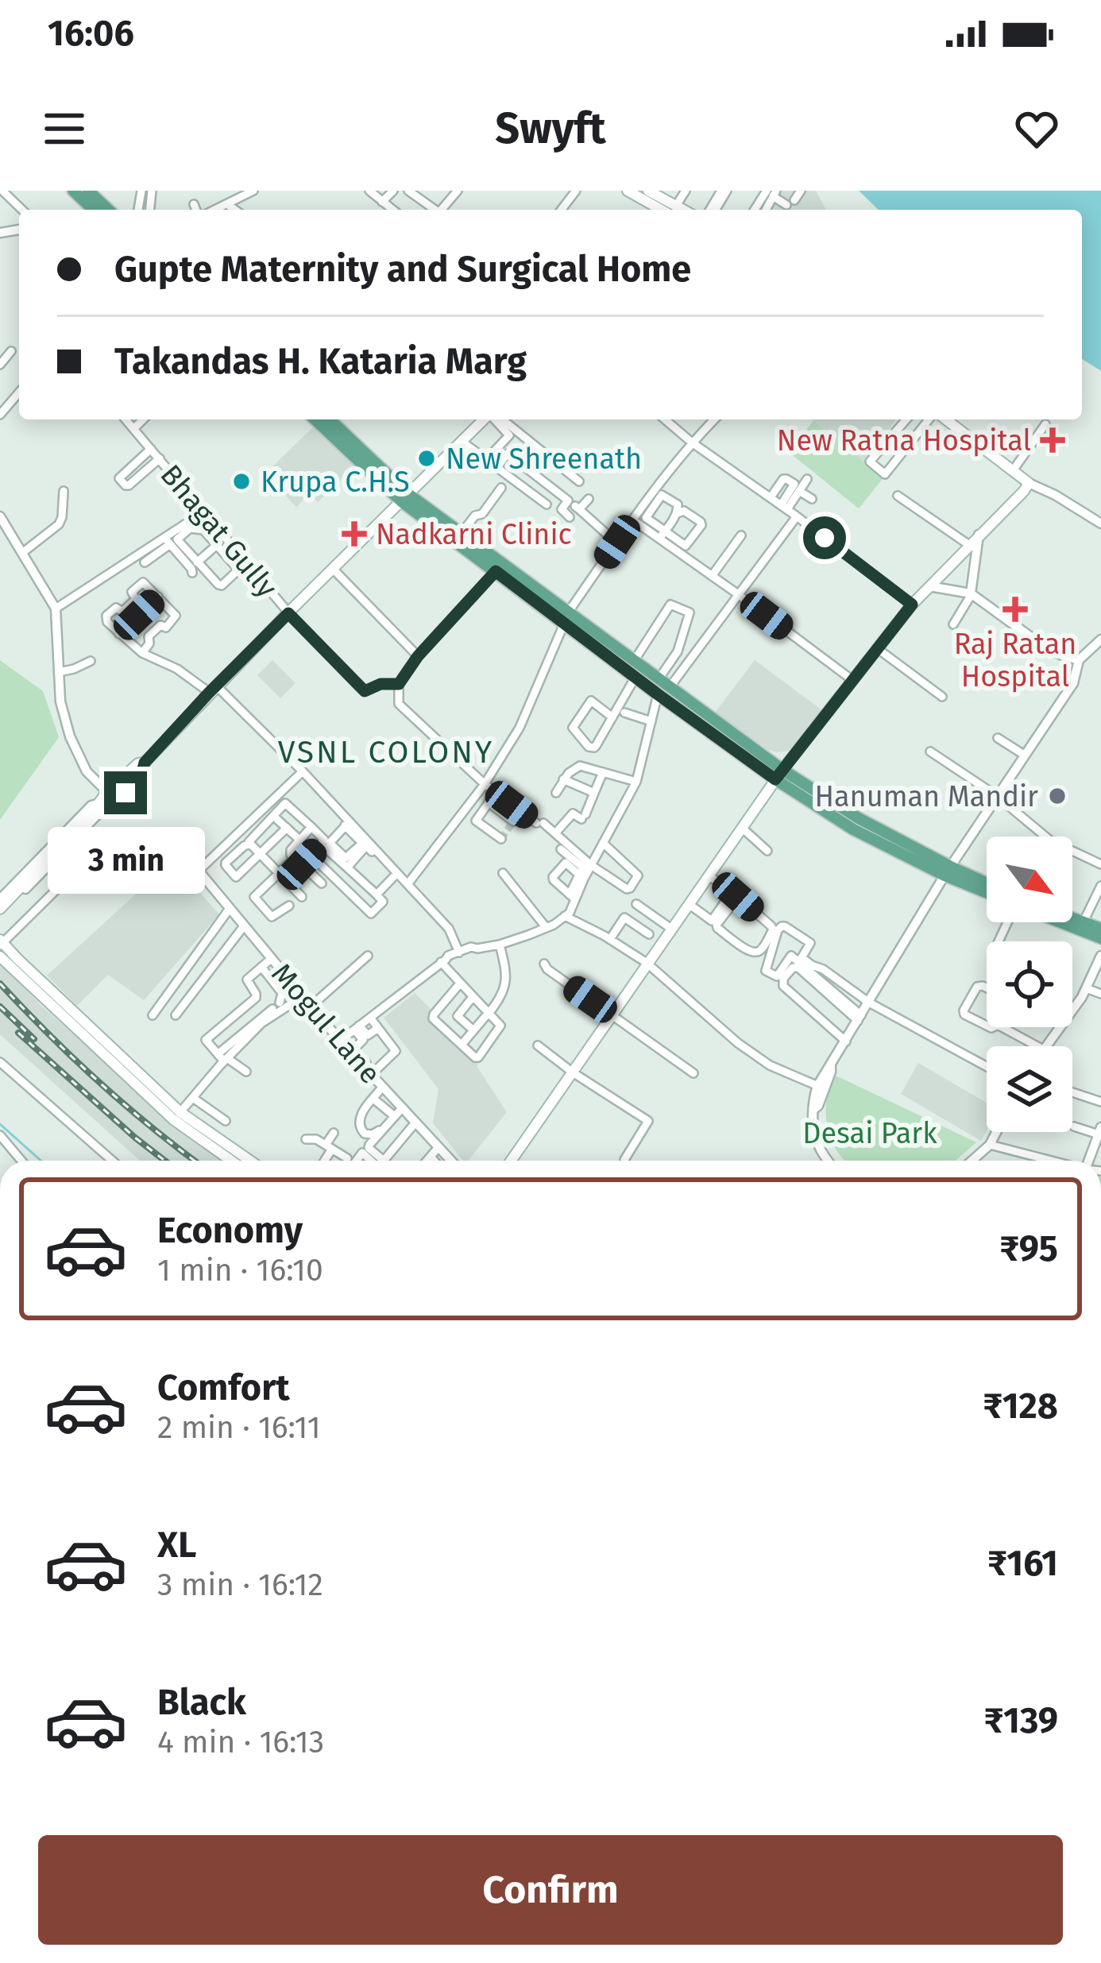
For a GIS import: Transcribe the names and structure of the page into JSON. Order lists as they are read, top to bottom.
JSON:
{
  "streets": {
    "street": ["Bhagat Gully", "Mogul Lane"]
  },
  "districts": ["VSNL COLONY"],
  "parks": ["Desai Park"],
  "places": {
    "health": ["New Ratna Hospital", "Nadkarni Clinic", "Raj Ratan Hospital"],
    "other": ["New Shreenath", "Krupa C.H.S", "Hanuman Mandir"]
  },
  "north": "bottom right",
  "page": {
    "status": "16:06",
    "header": "Swyft",
    "banner": ["Gupte Maternity and Surgical Home", "Takandas H. Kataria Marg"],
    "bubble": "3 min",
    "list": [
      {
        "name": "Economy",
        "note": "1 min · 16:10",
        "value": "₹95"
      },
      {
        "name": "Comfort",
        "note": "2 min · 16:11",
        "value": "₹128"
      },
      {
        "name": "XL",
        "note": "3 min · 16:12",
        "value": "₹161"
      },
      {
        "name": "Black",
        "note": "4 min · 16:13",
        "value": "₹139"
      }
    ],
    "buttons": "Confirm"
  }
}
